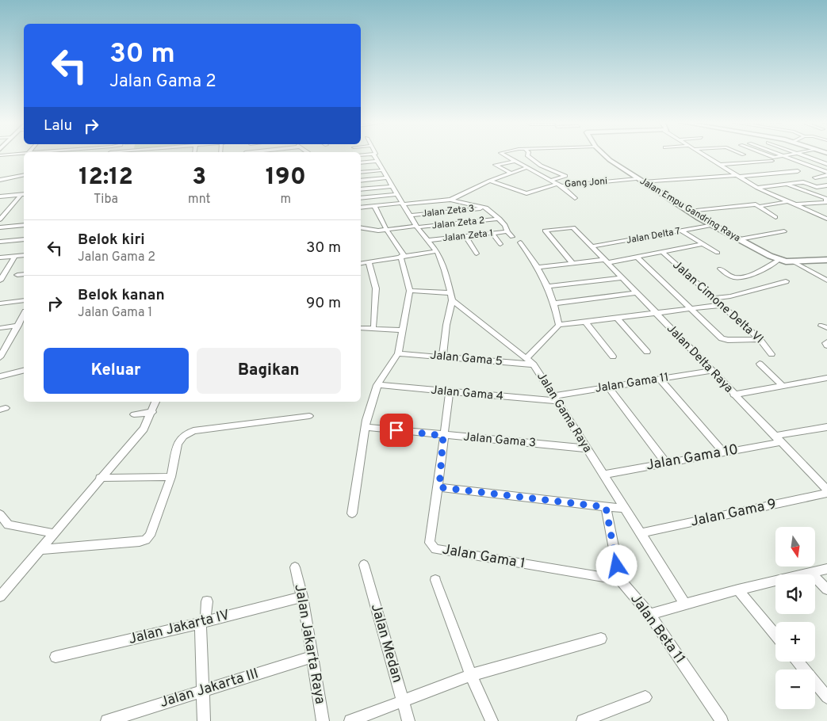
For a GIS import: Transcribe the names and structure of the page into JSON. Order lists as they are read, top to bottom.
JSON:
{
  "streets": {
    "street": [
      "Gang Joni",
      "Jalan Empu Gandring Raya",
      "Jalan Zeta 3",
      "Jalan Zeta 2",
      "Jalan Zeta 1",
      "Jalan Delta 7",
      "Jalan Cimone Delta VI",
      "Jalan Gama 5",
      "Jalan Delta Raya",
      "Jalan Gama 11",
      "Jalan Gama 4",
      "Jalan Gama Raya",
      "Jalan Gama 3",
      "Jalan Gama 10",
      "Jalan Gama 9",
      "Jalan Gama 1",
      "Jalan Jakarta IV",
      "Jalan Beta 11",
      "Jalan Medan",
      "Jalan Jakarta Raya",
      "Jalan Jakarta III"
    ]
  },
  "crossings": [
    ["Gang Joni", "Jalan Empu Gandring Raya"],
    ["Jalan Empu Gandring Raya", "Jalan Delta 7"],
    ["Jalan Delta 7", "Jalan Delta Raya"],
    ["Jalan Gama 5", "Jalan Gama Raya"],
    ["Jalan Delta Raya", "Jalan Gama 11"],
    ["Jalan Delta Raya", "Jalan Gama 10"],
    ["Jalan Gama 11", "Jalan Gama 4"],
    ["Jalan Gama 11", "Jalan Gama Raya"],
    ["Jalan Gama 4", "Jalan Gama Raya"],
    ["Jalan Gama 4", "Jalan Gama 1"],
    ["Jalan Gama Raya", "Jalan Gama 3"],
    ["Jalan Gama Raya", "Jalan Gama 10"],
    ["Jalan Gama Raya", "Jalan Gama 9"],
    ["Jalan Gama 3", "Jalan Gama 1"],
    ["Jalan Gama 1", "Jalan Beta 11"],
    ["Jalan Jakarta IV", "Jalan Jakarta Raya"],
    ["Jalan Jakarta Raya", "Jalan Jakarta III"]
  ],
  "north": "bottom",
  "page": {
    "turn": ["30 m", "Jalan Gama 2"],
    "then": "Lalu",
    "eta": [
      "12:12",
      "Tiba",
      "3",
      "mnt",
      "190",
      "m"
    ],
    "list": [
      {
        "name": "Belok kiri",
        "note": "Jalan Gama 2",
        "value": "30 m"
      },
      {
        "name": "Belok kanan",
        "note": "Jalan Gama 1",
        "value": "90 m"
      }
    ],
    "buttons": ["Keluar", "Bagikan"],
    "map_buttons": ["+", "−"]
  }
}
